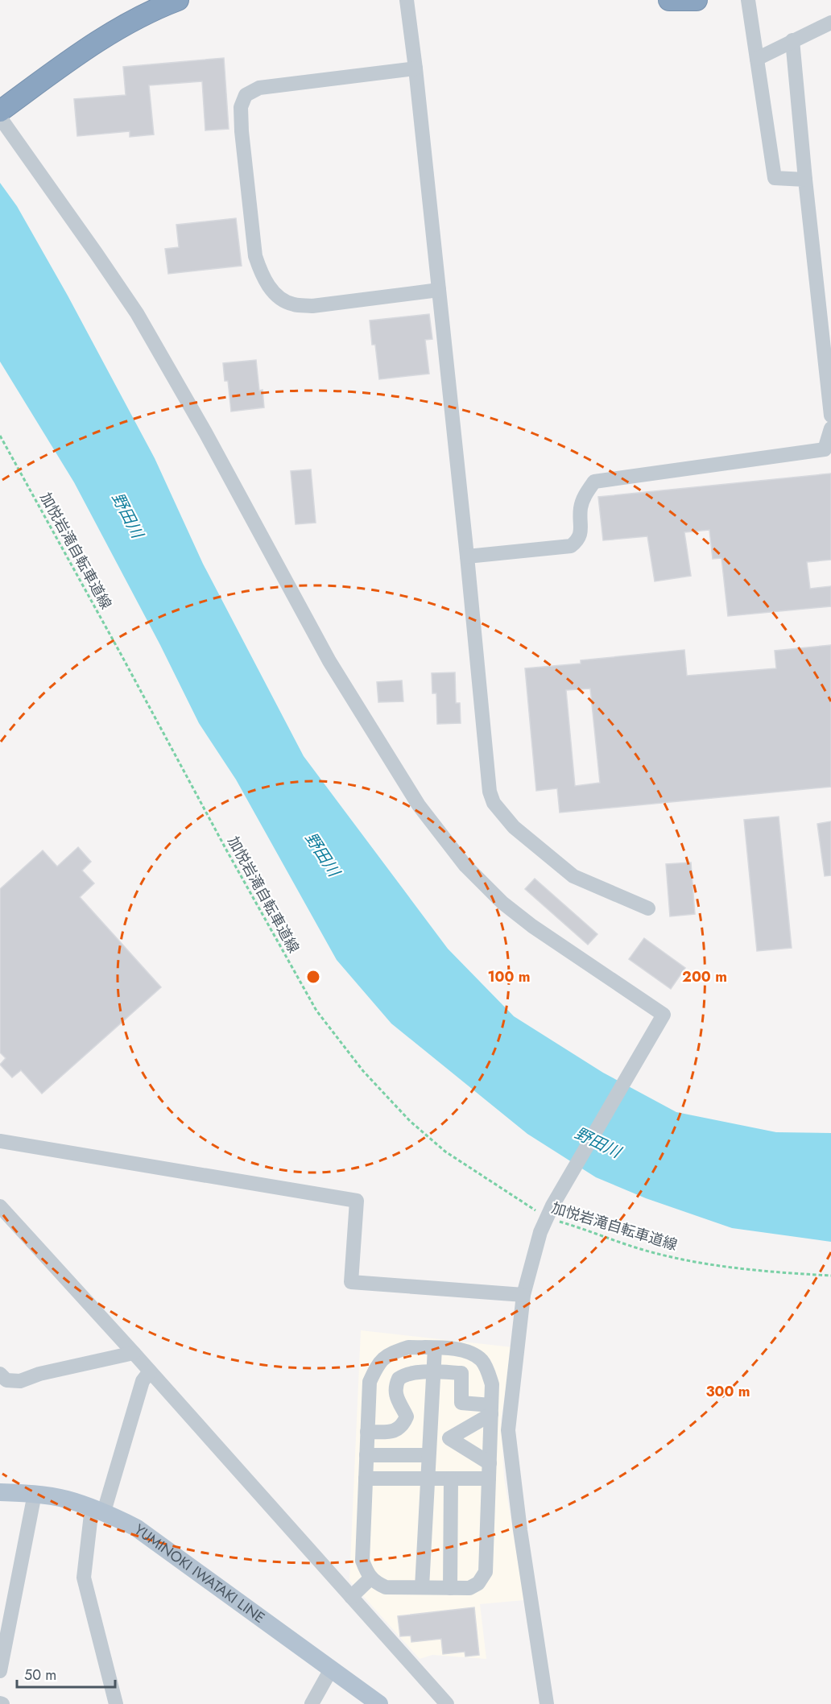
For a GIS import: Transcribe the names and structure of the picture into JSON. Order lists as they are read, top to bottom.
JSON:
{
  "streets": {
    "main road": ["YUMINOKI IWATAKI LINE"],
    "path": ["加悦岩滝自転車道線"]
  },
  "water": ["野田川"],
  "scale_bar": "50 m",
  "rings": ["100 m", "200 m", "300 m"]
}
